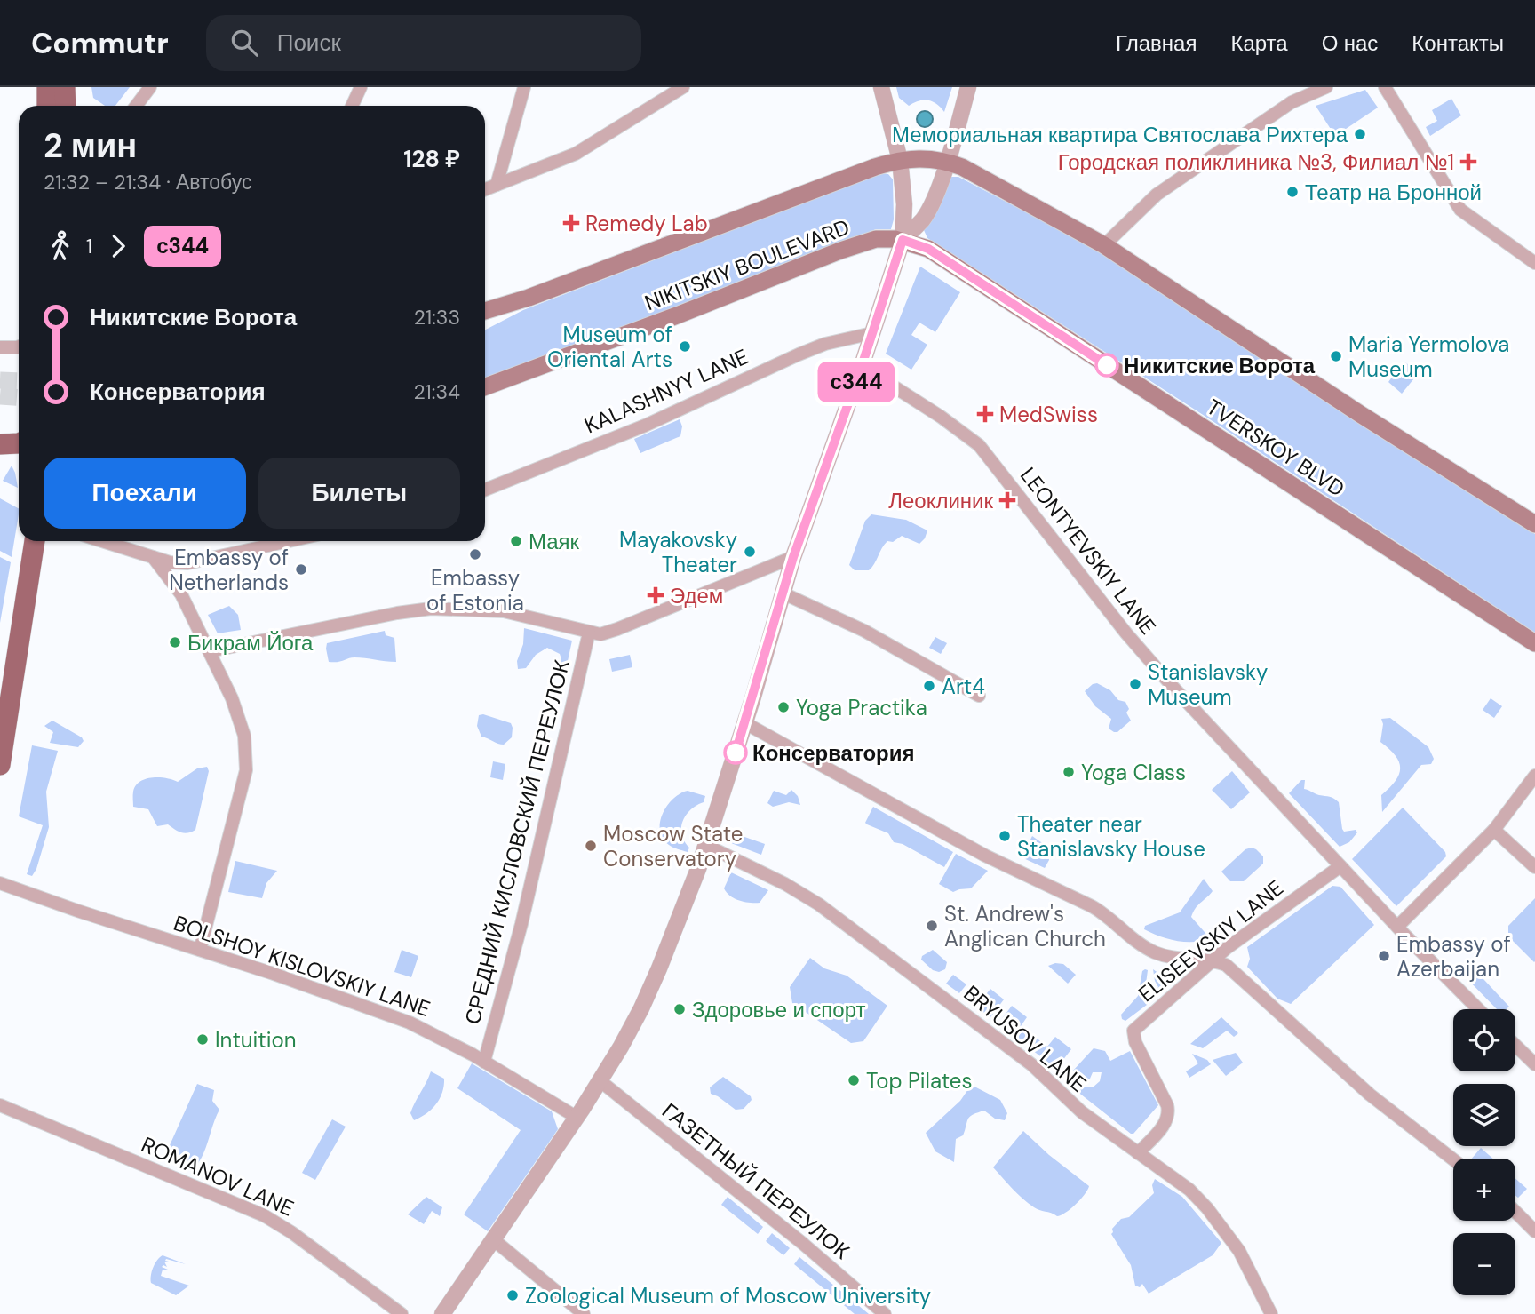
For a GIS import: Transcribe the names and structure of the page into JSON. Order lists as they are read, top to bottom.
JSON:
{
  "streets": {
    "main road": ["NIKITSKIY BOULEVARD", "TVERSKOY BLVD"],
    "street": [
      "KALASHNYY LANE",
      "LEONTYEVSKIY LANE",
      "СРЕДНИЙ КИСЛОВСКИЙ ПЕРЕУЛОК",
      "ELISEEVSKIY LANE",
      "BOLSHOY KISLOVSKIY LANE",
      "BRYUSOV LANE",
      "ROMANOV LANE",
      "ГАЗЕТНЫЙ ПЕРЕУЛОК"
    ]
  },
  "crossings": [
    ["NIKITSKIY BOULEVARD", "TVERSKOY BLVD"],
    ["LEONTYEVSKIY LANE", "ELISEEVSKIY LANE"],
    ["СРЕДНИЙ КИСЛОВСКИЙ ПЕРЕУЛОК", "BOLSHOY KISLOVSKIY LANE"],
    ["ELISEEVSKIY LANE", "BRYUSOV LANE"]
  ],
  "places": {
    "other": [
      "Мемориальная квартира Святослава Рихтера",
      "Театр на Бронной",
      "Museum of Oriental Arts",
      "Maria Yermolova Museum",
      "Никитские Ворота",
      "Маяк",
      "Mayakovsky Theater",
      "Embassy of Estonia",
      "Embassy of Netherlands",
      "Бикрам Йога",
      "Stanislavsky Museum",
      "Art4",
      "Yoga Practika",
      "Консерватория",
      "Yoga Class",
      "Theater near Stanislavsky House",
      "Moscow State Conservatory",
      "St. Andrew's Anglican Church",
      "Embassy of Azerbaijan",
      "Здоровье и спорт",
      "Intuition",
      "Top Pilates",
      "Zoological Museum of Moscow University"
    ],
    "health": [
      "Городская поликлиника №3, Филиал №1",
      "Remedy Lab",
      "MedSwiss",
      "Леоклиник",
      "Эдем"
    ]
  },
  "lines": ["bus line с344"],
  "page": {
    "header": "Commutr",
    "search": "Поиск",
    "nav": [
      "Главная",
      "Карта",
      "О нас",
      "Контакты"
    ],
    "on_map": "с344",
    "heading": ["2 мин", "21:32 – 21:34 · Автобус", "128 ₽"],
    "legs": ["1", "с344"],
    "list": [
      {
        "name": "Никитские Ворота",
        "value": "21:33"
      },
      {
        "name": "Консерватория",
        "value": "21:34"
      }
    ],
    "buttons": ["Поехали", "Билеты"],
    "map_buttons": ["+", "−"]
  }
}
